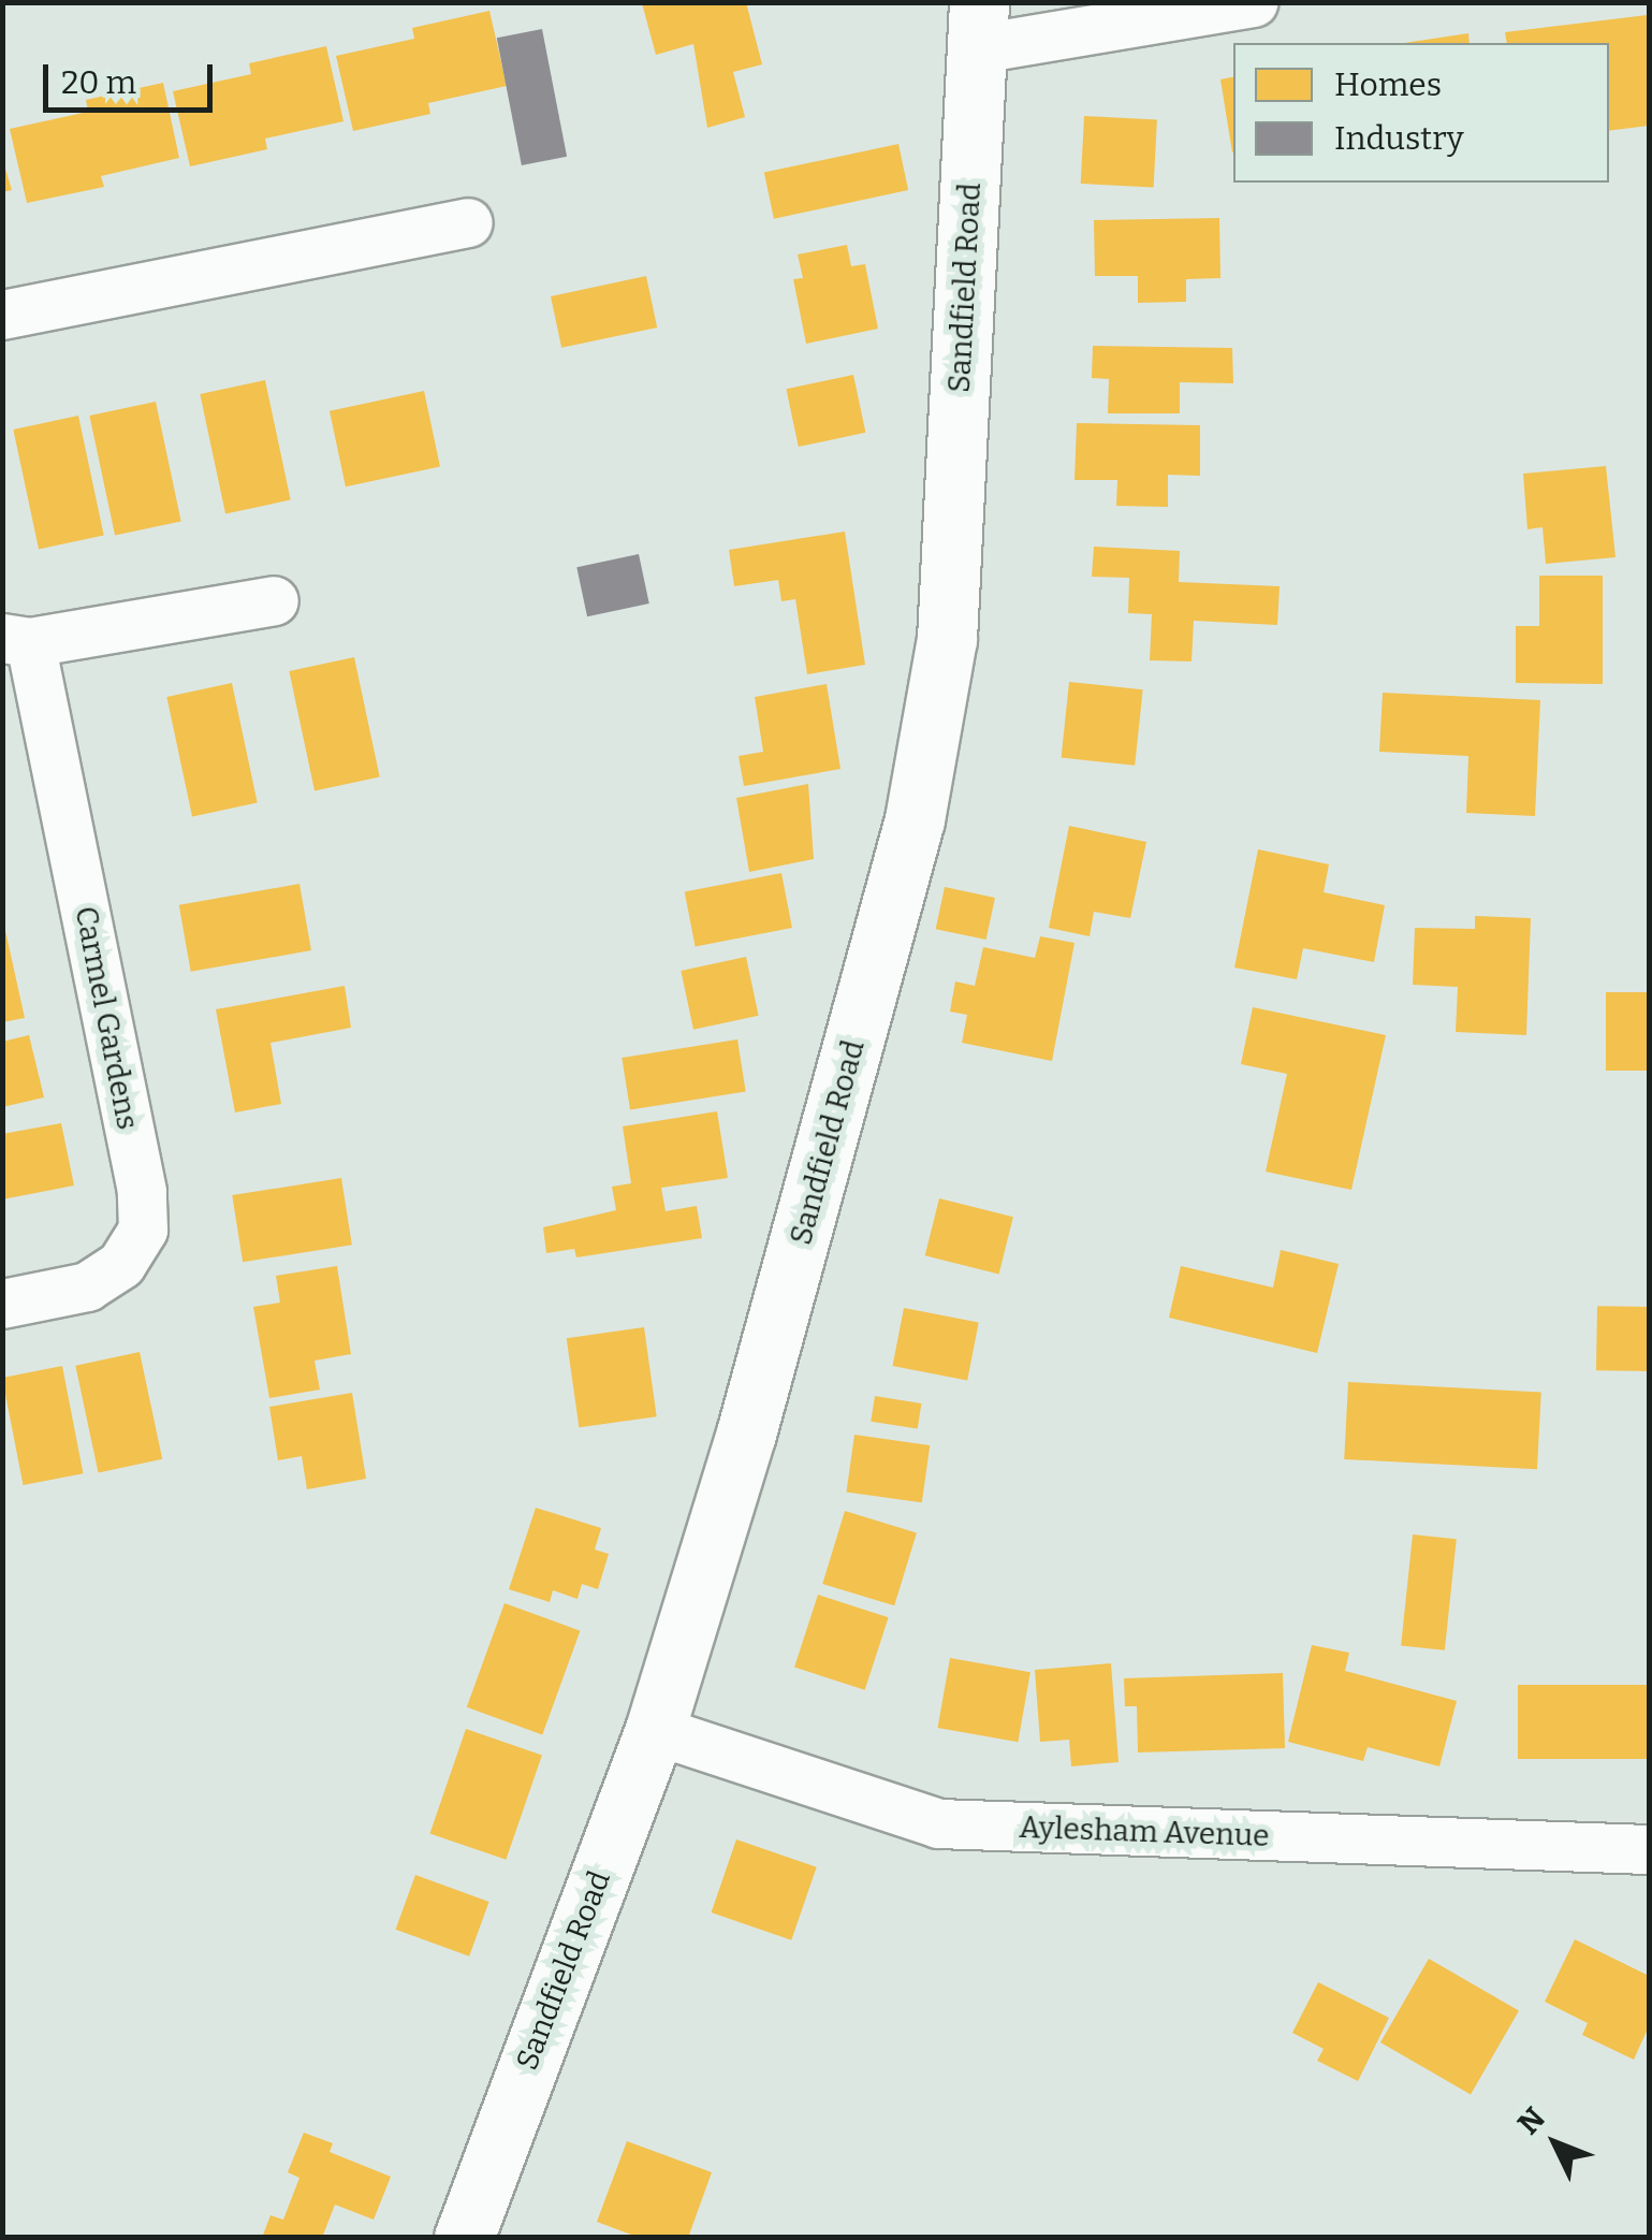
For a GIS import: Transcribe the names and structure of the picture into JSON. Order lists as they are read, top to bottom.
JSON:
{
  "streets": {
    "street": ["Sandfield Road", "Carmel Gardens", "Aylesham Avenue"]
  },
  "crossings": [
    ["Sandfield Road", "Aylesham Avenue"]
  ],
  "legend": ["Homes", "Industry"],
  "scale_bar": "20 m",
  "north": "top left"
}
